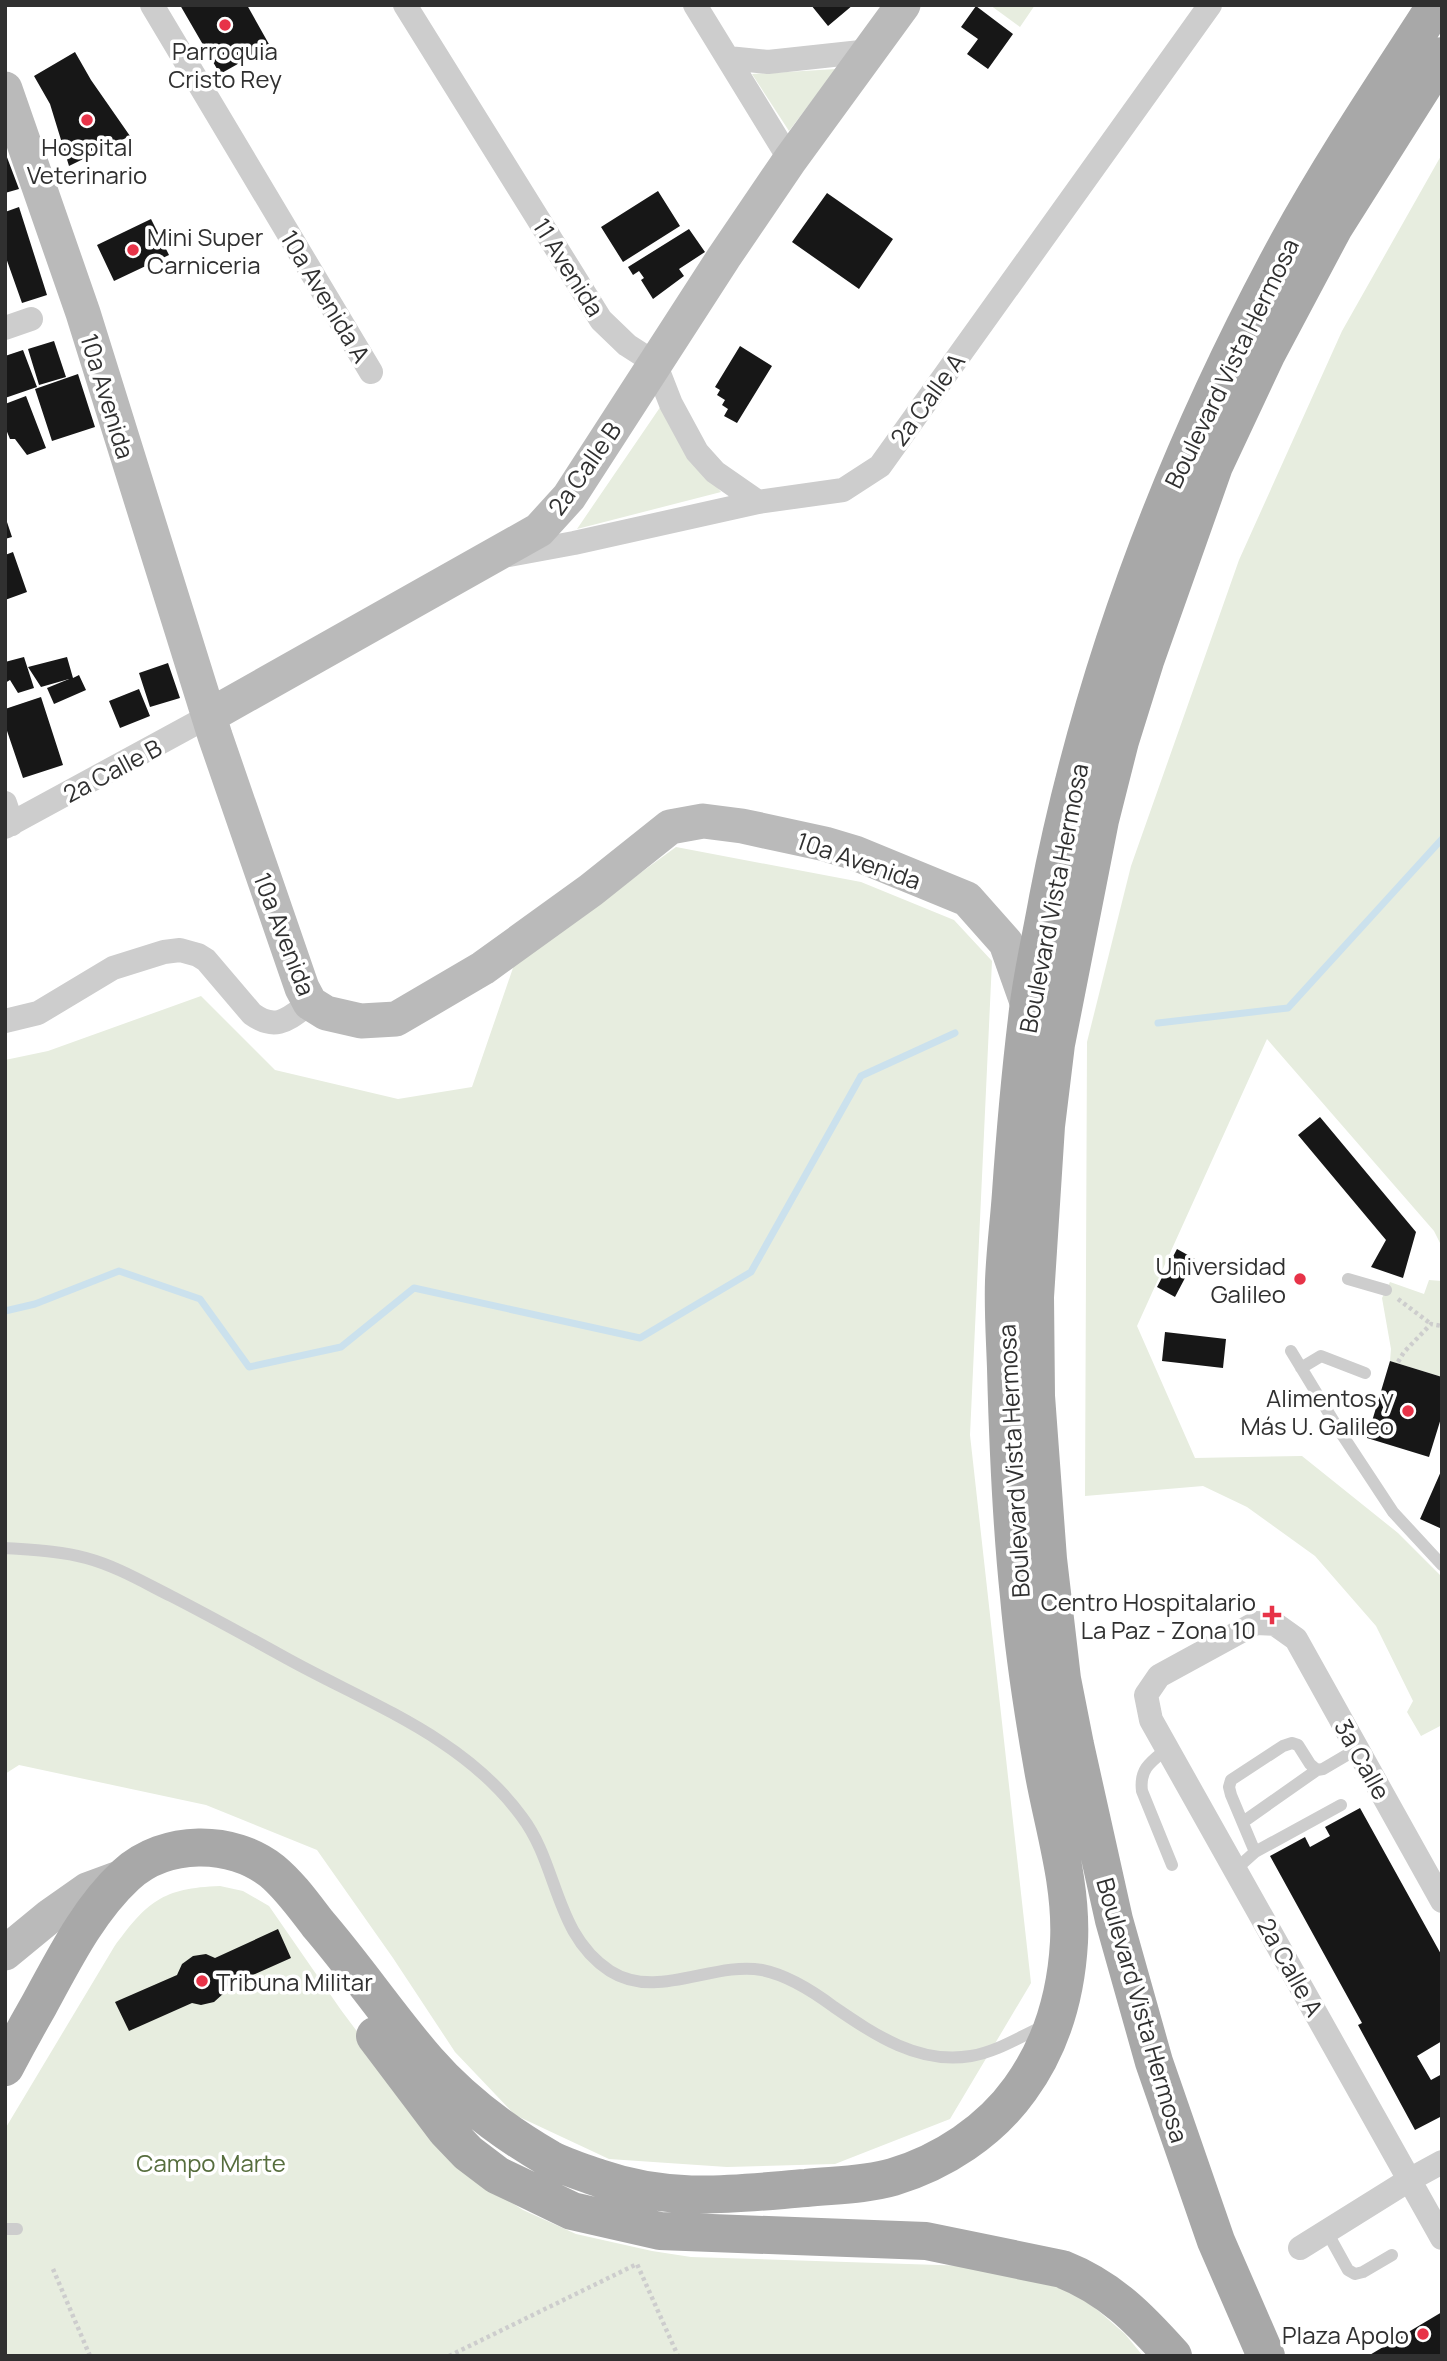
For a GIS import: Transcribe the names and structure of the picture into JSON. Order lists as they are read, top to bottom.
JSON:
{
  "streets": {
    "main road": ["Boulevard Vista Hermosa"],
    "street": [
      "11 Avenida",
      "10a Avenida A",
      "10a Avenida",
      "2a Calle A",
      "2a Calle B",
      "3a Calle"
    ]
  },
  "crossings": [
    ["11 Avenida", "2a Calle B"],
    ["Boulevard Vista Hermosa", "10a Avenida"],
    ["10a Avenida", "2a Calle B"],
    ["2a Calle A", "2a Calle B"],
    ["2a Calle A", "3a Calle"]
  ],
  "parks": ["Campo Marte"],
  "places": {
    "other": [
      "Parroquia Cristo Rey",
      "Hospital Veterinario",
      "Mini Super Carniceria",
      "Universidad Galileo",
      "Alimentos y Más U. Galileo",
      "Tribuna Militar",
      "Plaza Apolo"
    ],
    "health": ["Centro Hospitalario La Paz - Zona 10"]
  }
}
